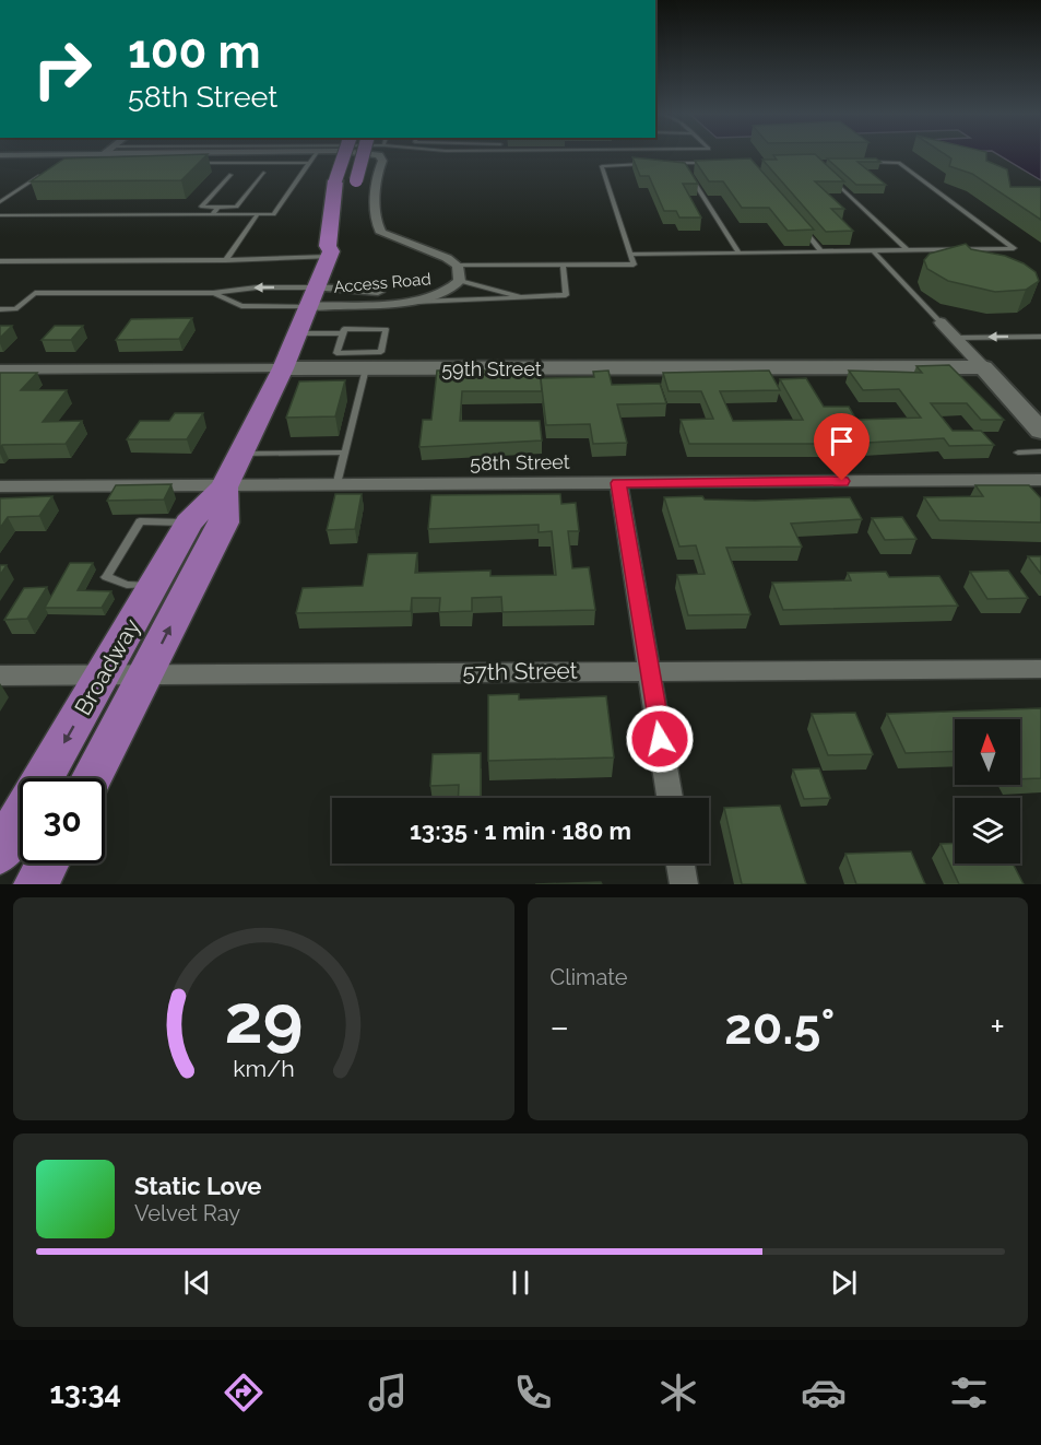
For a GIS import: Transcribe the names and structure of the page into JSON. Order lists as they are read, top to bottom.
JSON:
{
  "streets": {
    "main road": ["Broadway"],
    "street": [
      "Access Road",
      "59th Street",
      "58th Street",
      "57th Street"
    ]
  },
  "crossings": [
    ["Access Road", "Broadway"],
    ["59th Street", "Broadway"],
    ["58th Street", "Broadway"],
    ["Broadway", "57th Street"]
  ],
  "north": "top",
  "page": {
    "turn": ["100 m", "58th Street"],
    "limit": "30",
    "trip": "13:35 · 1 min · 180 m",
    "tile": "Climate",
    "heat": ["−", "20.5°", "+"],
    "song": ["Static Love", "Velvet Ray"],
    "tabs": "13:34",
    "gauge": ["29", "km/h"]
  }
}
